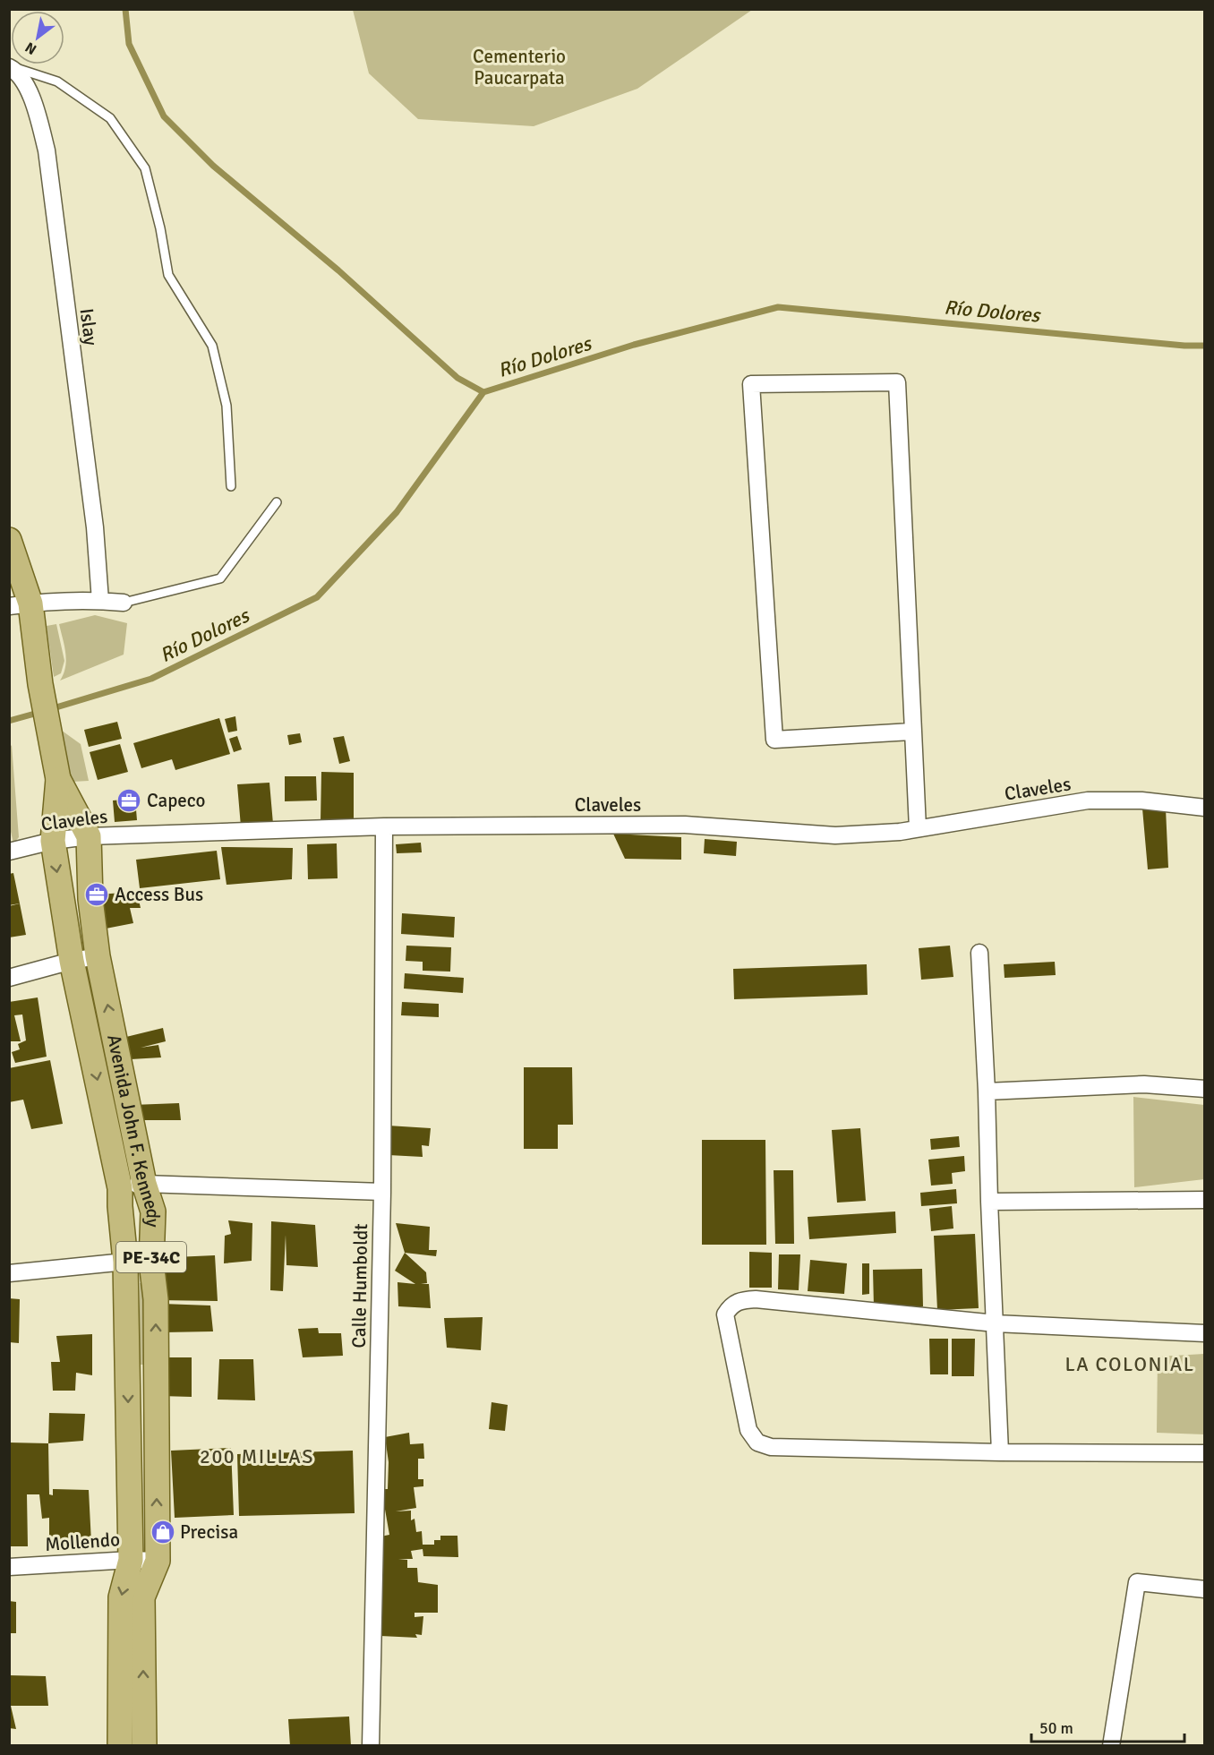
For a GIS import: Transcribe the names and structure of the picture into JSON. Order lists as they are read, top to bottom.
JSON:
{
  "streets": {
    "main road": ["Avenida John F. Kennedy", "PE-34C"],
    "street": [
      "Islay",
      "Claveles",
      "Calle Humboldt",
      "Mollendo"
    ]
  },
  "crossings": [
    ["Claveles", "Avenida John F. Kennedy"],
    ["Claveles", "Calle Humboldt"],
    ["Avenida John F. Kennedy", "PE-34C"],
    ["Avenida John F. Kennedy", "Mollendo"]
  ],
  "districts": ["LA COLONIAL", "200 MILLAS"],
  "water": ["Río Dolores"],
  "parks": ["Cementerio Paucarpata"],
  "places": {
    "office": ["Capeco", "Access Bus"],
    "shop": ["Precisa"]
  },
  "scale_bar": "50 m",
  "north": "bottom left"
}
